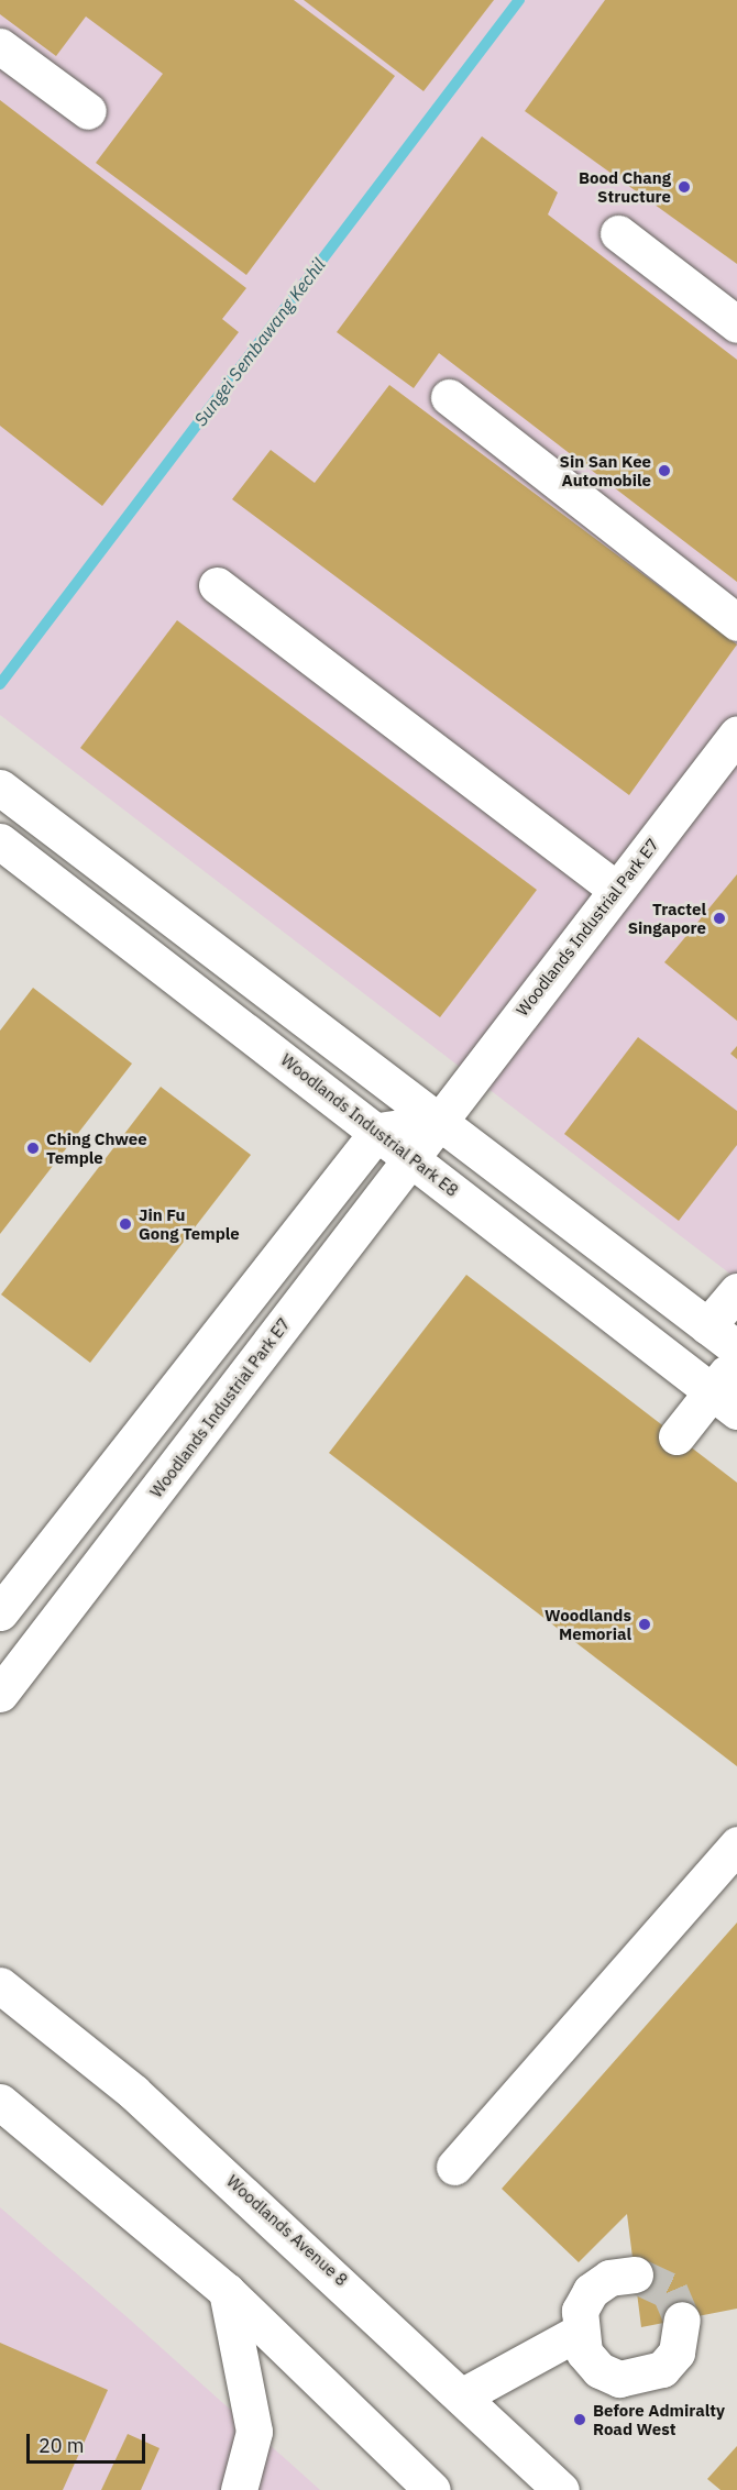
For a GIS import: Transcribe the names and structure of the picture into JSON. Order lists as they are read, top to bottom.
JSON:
{
  "streets": {
    "street": ["Woodlands Industrial Park E7", "Woodlands Industrial Park E8", "Woodlands Avenue 8"]
  },
  "crossings": [
    ["Woodlands Industrial Park E7", "Woodlands Industrial Park E8"]
  ],
  "water": ["Sungei Sembawang Kechil"],
  "places": [
    "Bood Chang Structure",
    "Sin San Kee Automobile",
    "Tractel Singapore",
    "Ching Chwee Temple",
    "Jin Fu Gong Temple",
    "Woodlands Memorial",
    "Before Admiralty Road West"
  ],
  "scale_bar": "20 m"
}
